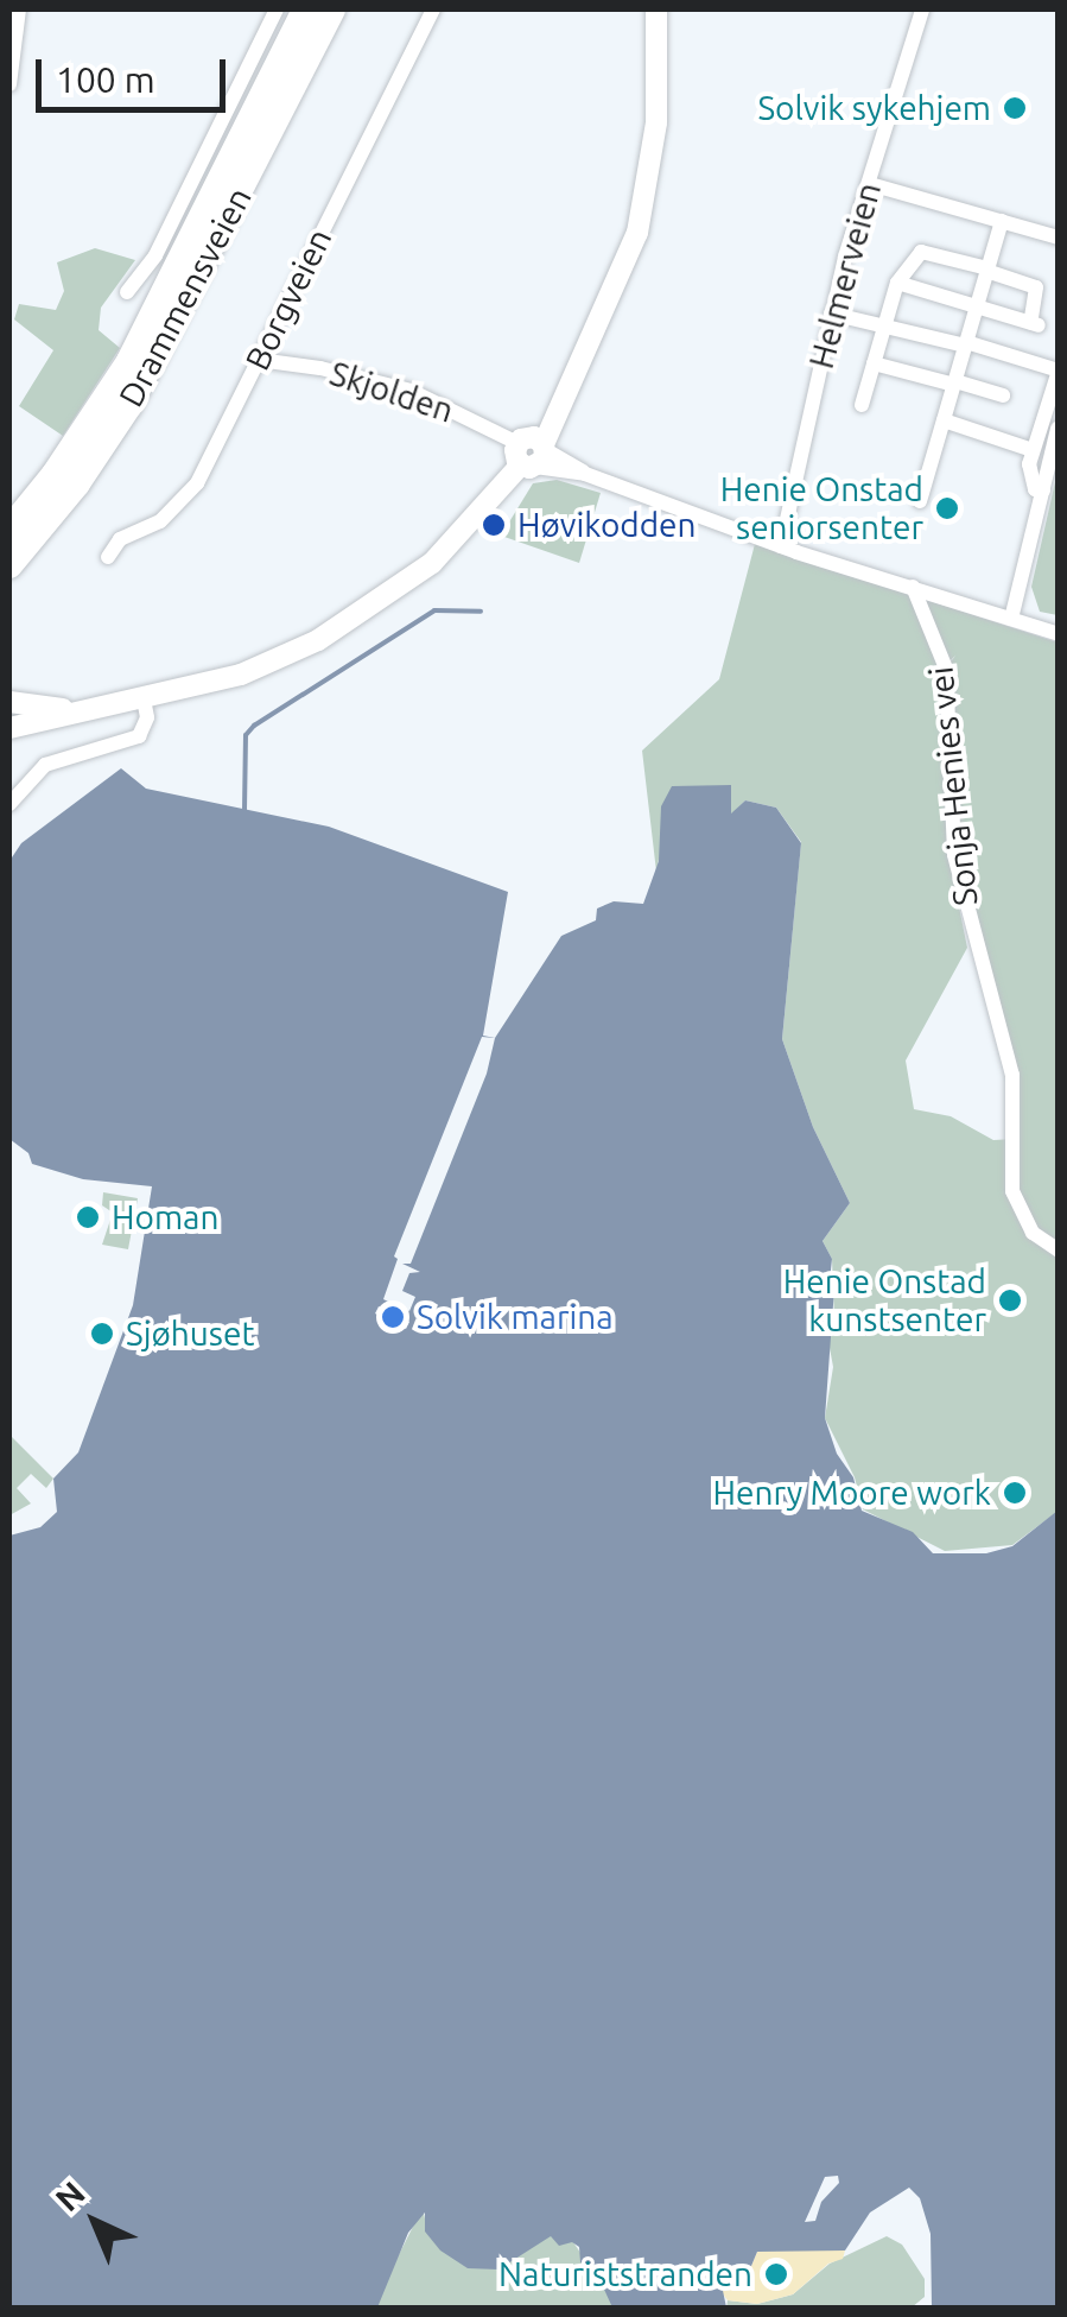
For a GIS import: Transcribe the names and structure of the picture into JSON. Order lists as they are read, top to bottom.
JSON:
{
  "streets": {
    "highway": ["Drammensveien"],
    "street": [
      "Helmerveien",
      "Borgveien",
      "Skjolden",
      "Sonja Henies vei"
    ]
  },
  "crossings": [
    ["Borgveien", "Skjolden"]
  ],
  "places": [
    "Solvik sykehjem",
    "Henie Onstad seniorsenter",
    "Høvikodden",
    "Homan",
    "Henie Onstad kunstsenter",
    "Solvik marina",
    "Sjøhuset",
    "Henry Moore work",
    "Naturiststranden"
  ],
  "scale_bar": "100 m",
  "north": "top left"
}
